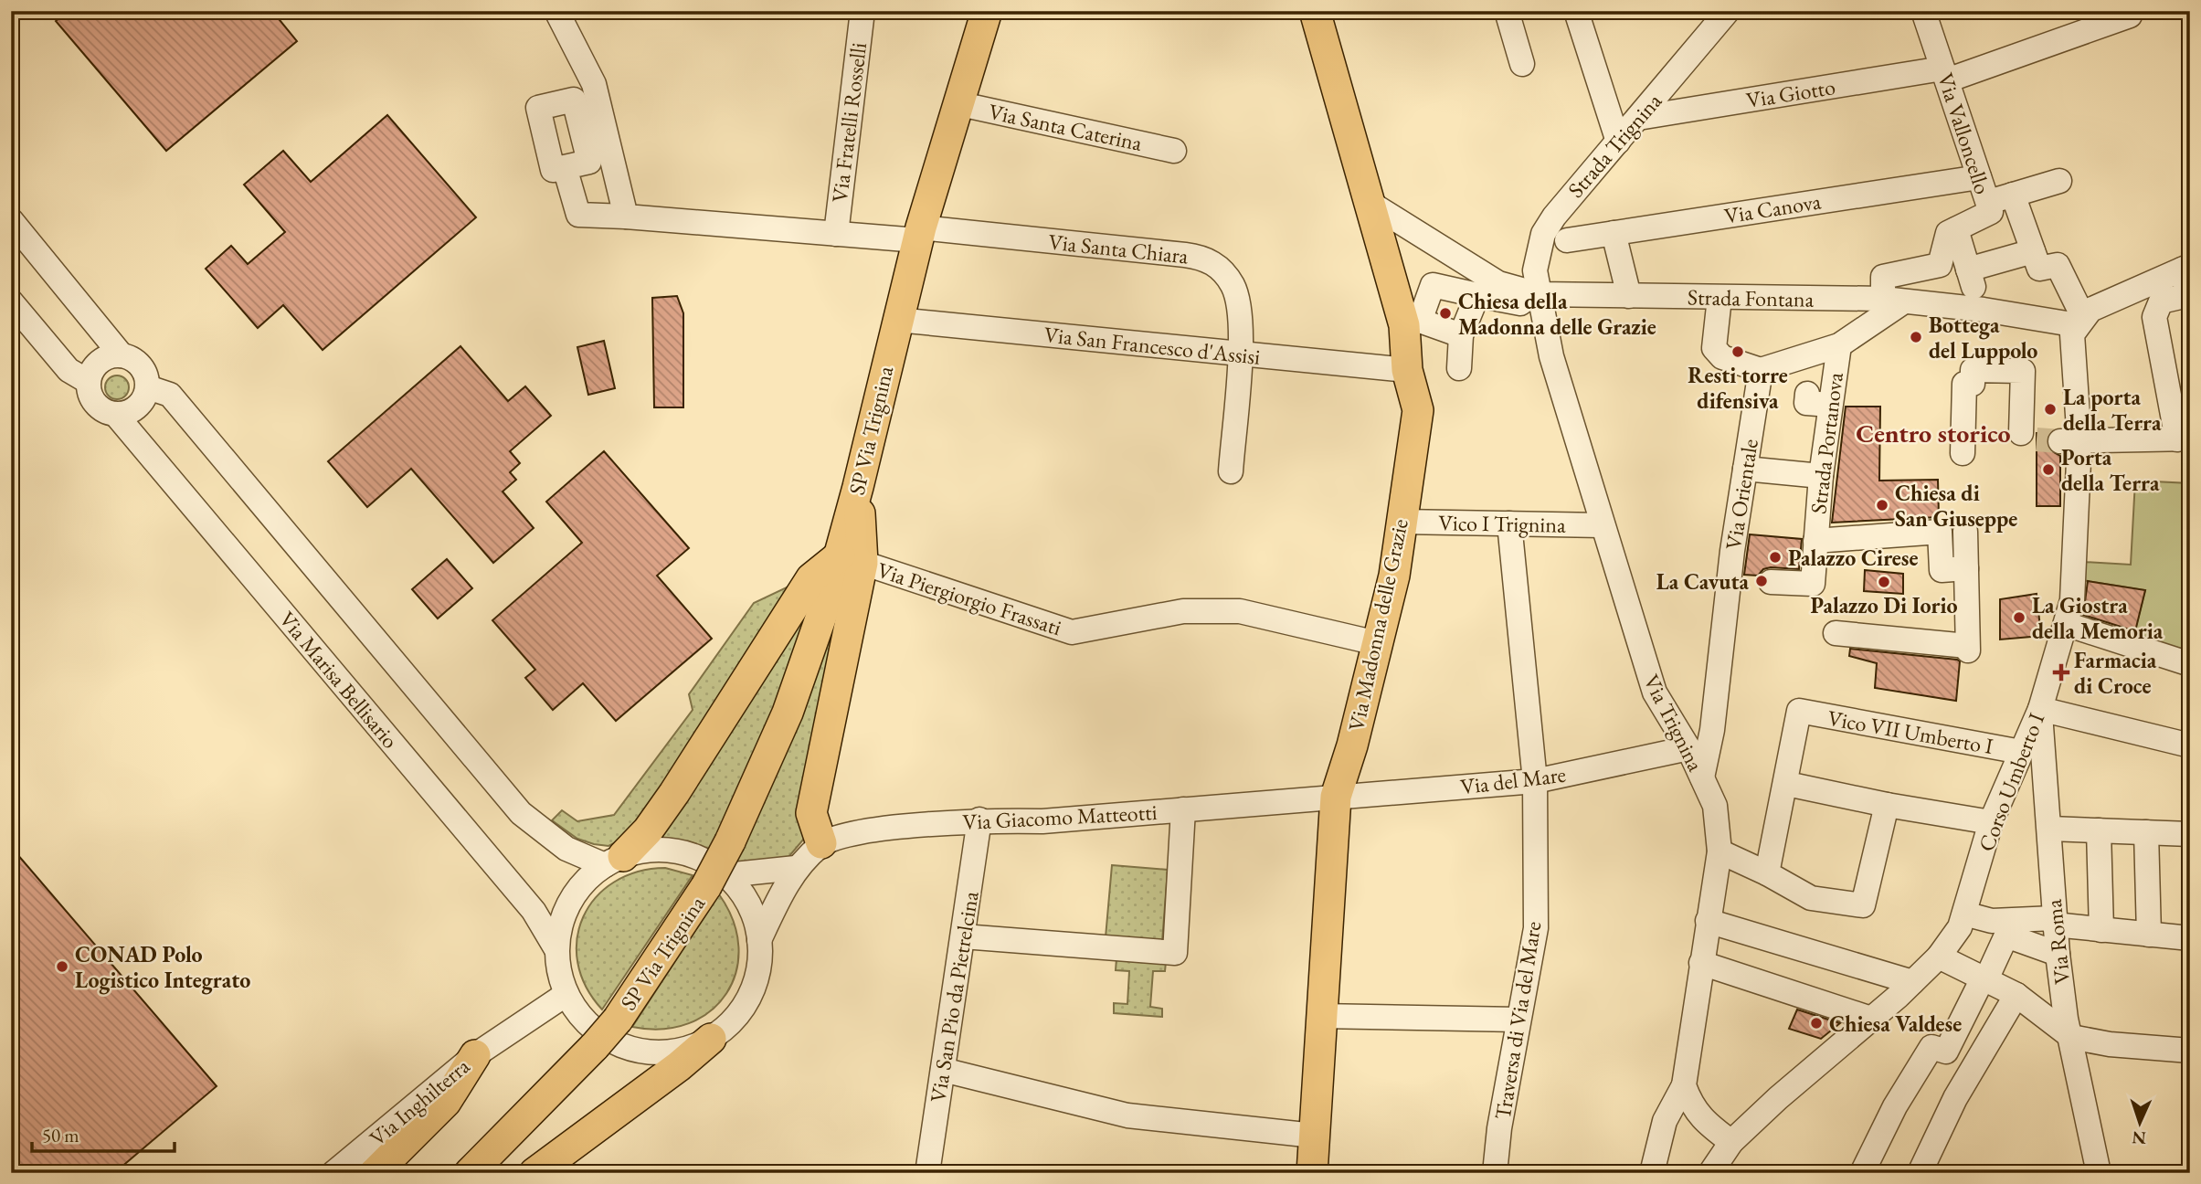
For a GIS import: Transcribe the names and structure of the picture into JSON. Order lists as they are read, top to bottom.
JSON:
{
  "streets": {
    "main road": ["SP Via Trignina", "Via Madonna delle Grazie"],
    "street": [
      "Via Giotto",
      "Via Fratelli Rosselli",
      "Via Santa Caterina",
      "Via Valloncello",
      "Strada Trignina",
      "Via Canova",
      "Via Santa Chiara",
      "Strada Fontana",
      "Via San Francesco d'Assisi",
      "Strada Portanova",
      "Via Orientale",
      "Vico I Trignina",
      "Via Piergiorgio Frassati",
      "Via Marisa Bellisario",
      "Via Trignina",
      "Vico VII Umberto I",
      "Via del Mare",
      "Corso Umberto I",
      "Via Giacomo Matteotti",
      "Via Roma",
      "Via San Pio da Pietrelcina",
      "Traversa di Via del Mare",
      "Via Inghilterra"
    ]
  },
  "crossings": [
    ["Via Giotto", "Via Valloncello"],
    ["Via Giotto", "Strada Trignina"],
    ["Via Fratelli Rosselli", "Via Santa Chiara"],
    ["Via Santa Caterina", "SP Via Trignina"],
    ["Via Valloncello", "Via Canova"],
    ["Strada Trignina", "Strada Fontana"],
    ["Strada Trignina", "Via Trignina"],
    ["Via Santa Chiara", "Via San Francesco d'Assisi"],
    ["Via Santa Chiara", "SP Via Trignina"],
    ["Strada Fontana", "Via Madonna delle Grazie"],
    ["Strada Fontana", "Via Trignina"],
    ["Strada Fontana", "Corso Umberto I"],
    ["Via San Francesco d'Assisi", "SP Via Trignina"],
    ["Via San Francesco d'Assisi", "Via Madonna delle Grazie"],
    ["SP Via Trignina", "Via Piergiorgio Frassati"],
    ["SP Via Trignina", "Via Marisa Bellisario"],
    ["SP Via Trignina", "Via Giacomo Matteotti"],
    ["SP Via Trignina", "Via Inghilterra"],
    ["Strada Portanova", "Via Orientale"],
    ["Via Orientale", "Via Trignina"],
    ["Vico I Trignina", "Via Madonna delle Grazie"],
    ["Vico I Trignina", "Via Trignina"],
    ["Vico I Trignina", "Traversa di Via del Mare"],
    ["Via Piergiorgio Frassati", "Via Madonna delle Grazie"],
    ["Via Madonna delle Grazie", "Via del Mare"],
    ["Via Madonna delle Grazie", "Via Giacomo Matteotti"],
    ["Via Marisa Bellisario", "Via Giacomo Matteotti"],
    ["Via Marisa Bellisario", "Via Inghilterra"],
    ["Via Trignina", "Via del Mare"],
    ["Vico VII Umberto I", "Corso Umberto I"],
    ["Via del Mare", "Via Giacomo Matteotti"],
    ["Via del Mare", "Traversa di Via del Mare"],
    ["Corso Umberto I", "Via Roma"],
    ["Via Giacomo Matteotti", "Via San Pio da Pietrelcina"],
    ["Via Giacomo Matteotti", "Via Inghilterra"]
  ],
  "districts": ["Centro storico"],
  "places": {
    "other": [
      "Chiesa della Madonna delle Grazie",
      "Bottega del Luppolo",
      "Resti torre difensiva",
      "La porta della Terra",
      "Porta della Terra",
      "Chiesa di San Giuseppe",
      "Palazzo Cirese",
      "La Cavuta",
      "Palazzo Di Iorio",
      "La Giostra della Memoria",
      "CONAD Polo Logistico Integrato",
      "Chiesa Valdese"
    ],
    "health": ["Farmacia di Croce"]
  },
  "scale_bar": "50 m",
  "north": "bottom"
}
